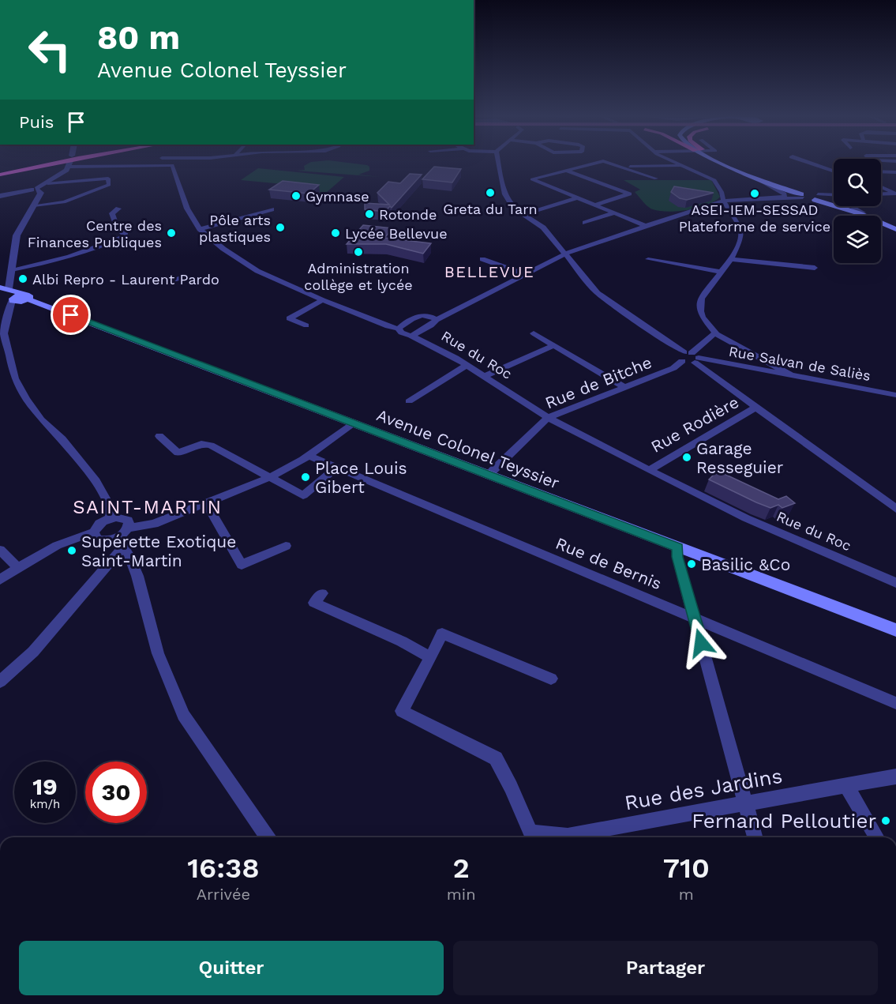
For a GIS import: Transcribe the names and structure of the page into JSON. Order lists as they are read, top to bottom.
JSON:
{
  "streets": {
    "main road": ["Avenue Colonel Teyssier"],
    "street": [
      "Rue du Roc",
      "Rue Salvan de Saliès",
      "Rue de Bitche",
      "Rue Rodière",
      "Rue de Bernis",
      "Rue des Jardins"
    ]
  },
  "crossings": [
    ["Rue du Roc", "Rue de Bitche"],
    ["Rue du Roc", "Rue Rodière"],
    ["Rue Salvan de Saliès", "Rue de Bitche"],
    ["Rue de Bitche", "Avenue Colonel Teyssier"]
  ],
  "districts": ["BELLEVUE", "SAINT-MARTIN"],
  "places": [
    "Greta du Tarn",
    "ASEI-IEM-SESSAD Plateforme de service",
    "Gymnase",
    "Rotonde",
    "Pôle arts plastiques",
    "Centre des Finances Publiques",
    "Lycée Bellevue",
    "Administration collège et lycée",
    "Albi Repro - Laurent Pardo",
    "Garage Resseguier",
    "Place Louis Gibert",
    "Supérette Exotique Saint-Martin",
    "Basilic &Co",
    "Fernand Pelloutier"
  ],
  "page": {
    "turn": ["80 m", "Avenue Colonel Teyssier"],
    "then": "Puis",
    "speed": "19 km/h",
    "limit": "30",
    "eta": [
      "16:38",
      "Arrivée",
      "2",
      "min",
      "710",
      "m"
    ],
    "buttons": ["Quitter", "Partager"]
  }
}
